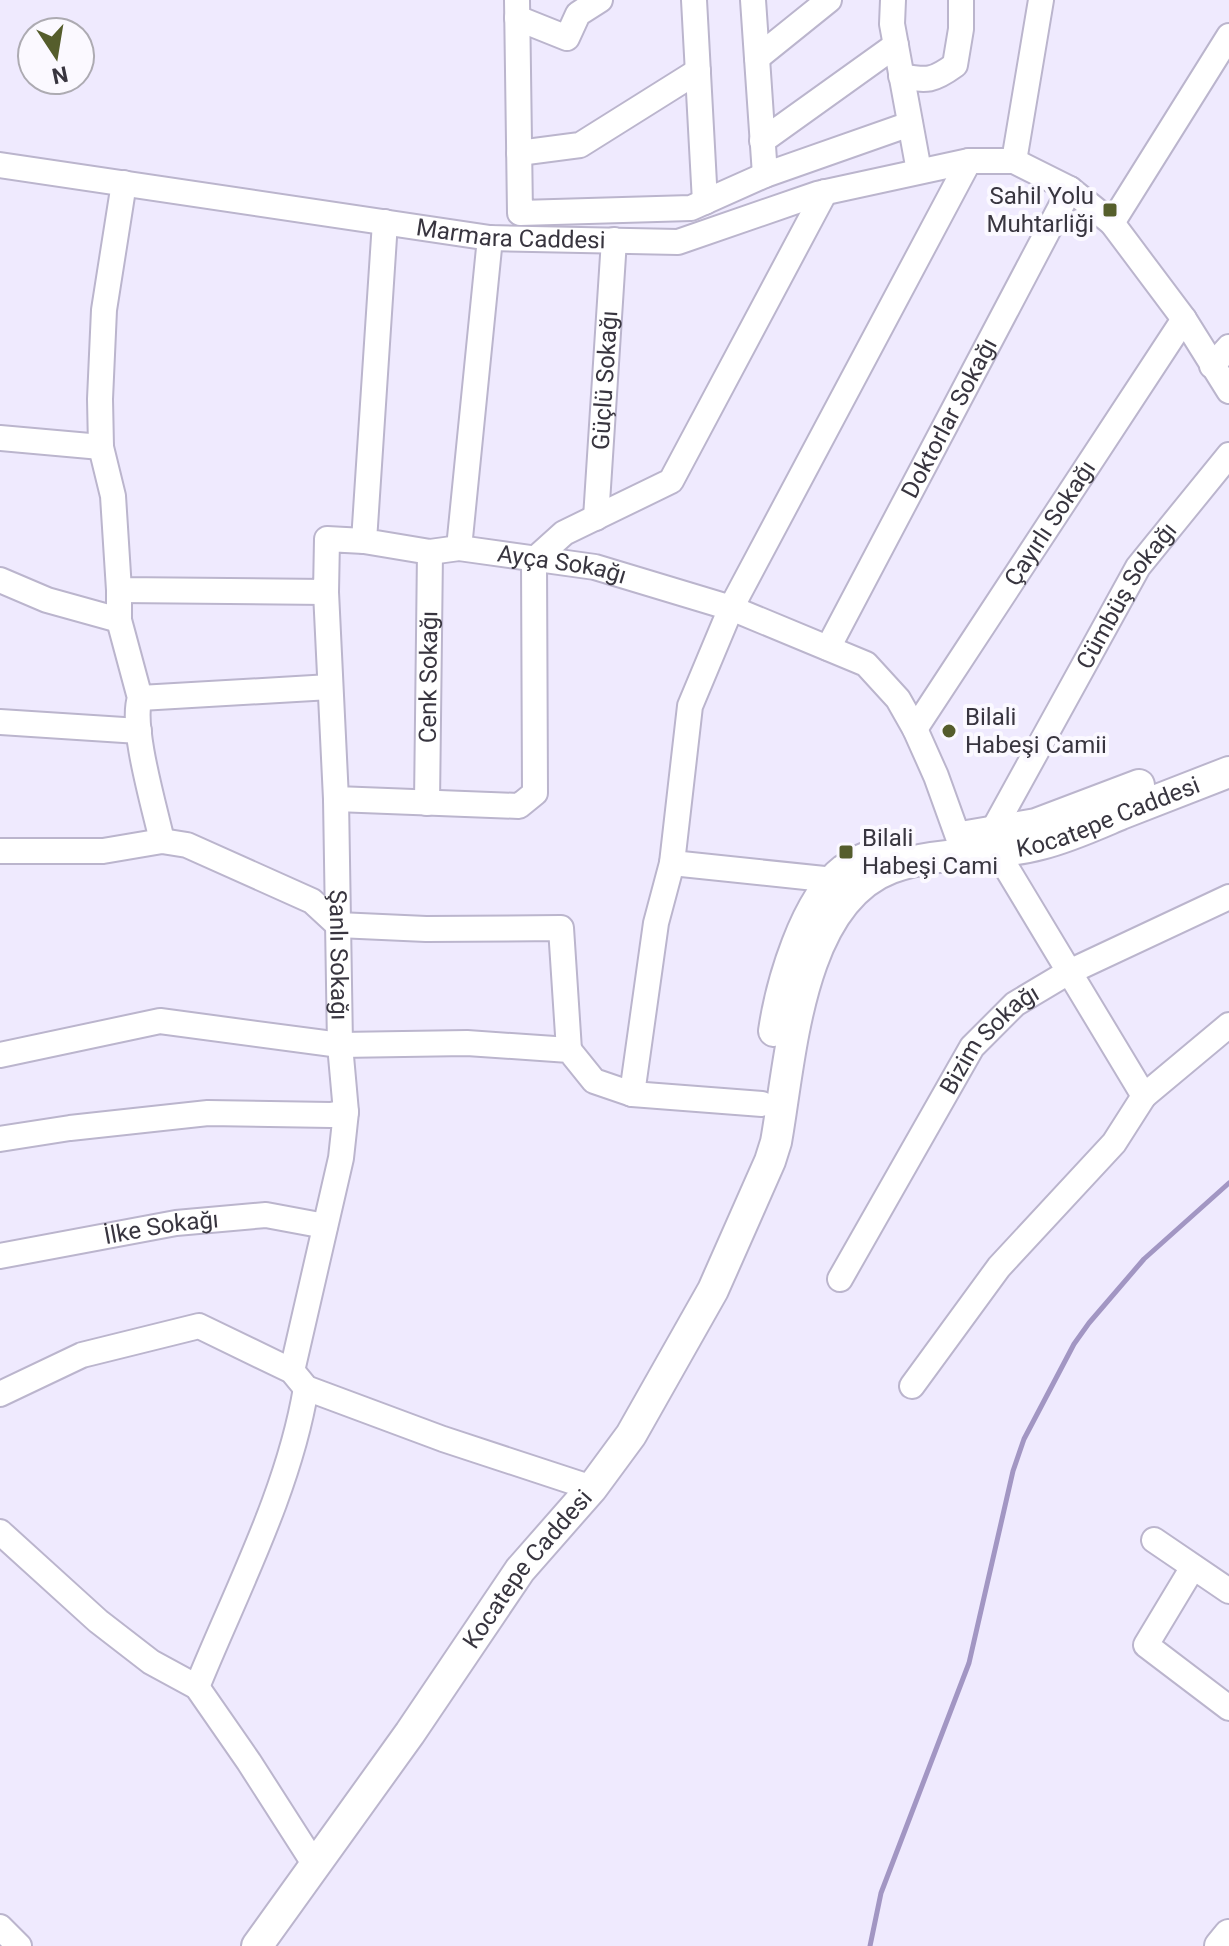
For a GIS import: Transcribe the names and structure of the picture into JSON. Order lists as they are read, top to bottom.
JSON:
{
  "streets": {
    "main road": ["Kocatepe Caddesi"],
    "street": [
      "Marmara Caddesi",
      "Güçlü Sokağı",
      "Doktorlar Sokağı",
      "Çayırlı Sokağı",
      "Ayça Sokağı",
      "Cümbüş Sokağı",
      "Cenk Sokağı",
      "Şanlı Sokağı",
      "Bizim Sokağı",
      "İlke Sokağı"
    ]
  },
  "crossings": [
    ["Marmara Caddesi", "Güçlü Sokağı"],
    ["Marmara Caddesi", "Doktorlar Sokağı"],
    ["Marmara Caddesi", "Çayırlı Sokağı"],
    ["Doktorlar Sokağı", "Ayça Sokağı"],
    ["Çayırlı Sokağı", "Ayça Sokağı"],
    ["Ayça Sokağı", "Cenk Sokağı"],
    ["Ayça Sokağı", "Kocatepe Caddesi"],
    ["Ayça Sokağı", "Şanlı Sokağı"],
    ["Cümbüş Sokağı", "Kocatepe Caddesi"],
    ["Şanlı Sokağı", "İlke Sokağı"]
  ],
  "places": {
    "transit": ["Sahil Yolu Muhtarliği", "Bilali Habeşi Cami"],
    "other": ["Bilali Habeşi Camii"]
  },
  "north": "bottom"
}
